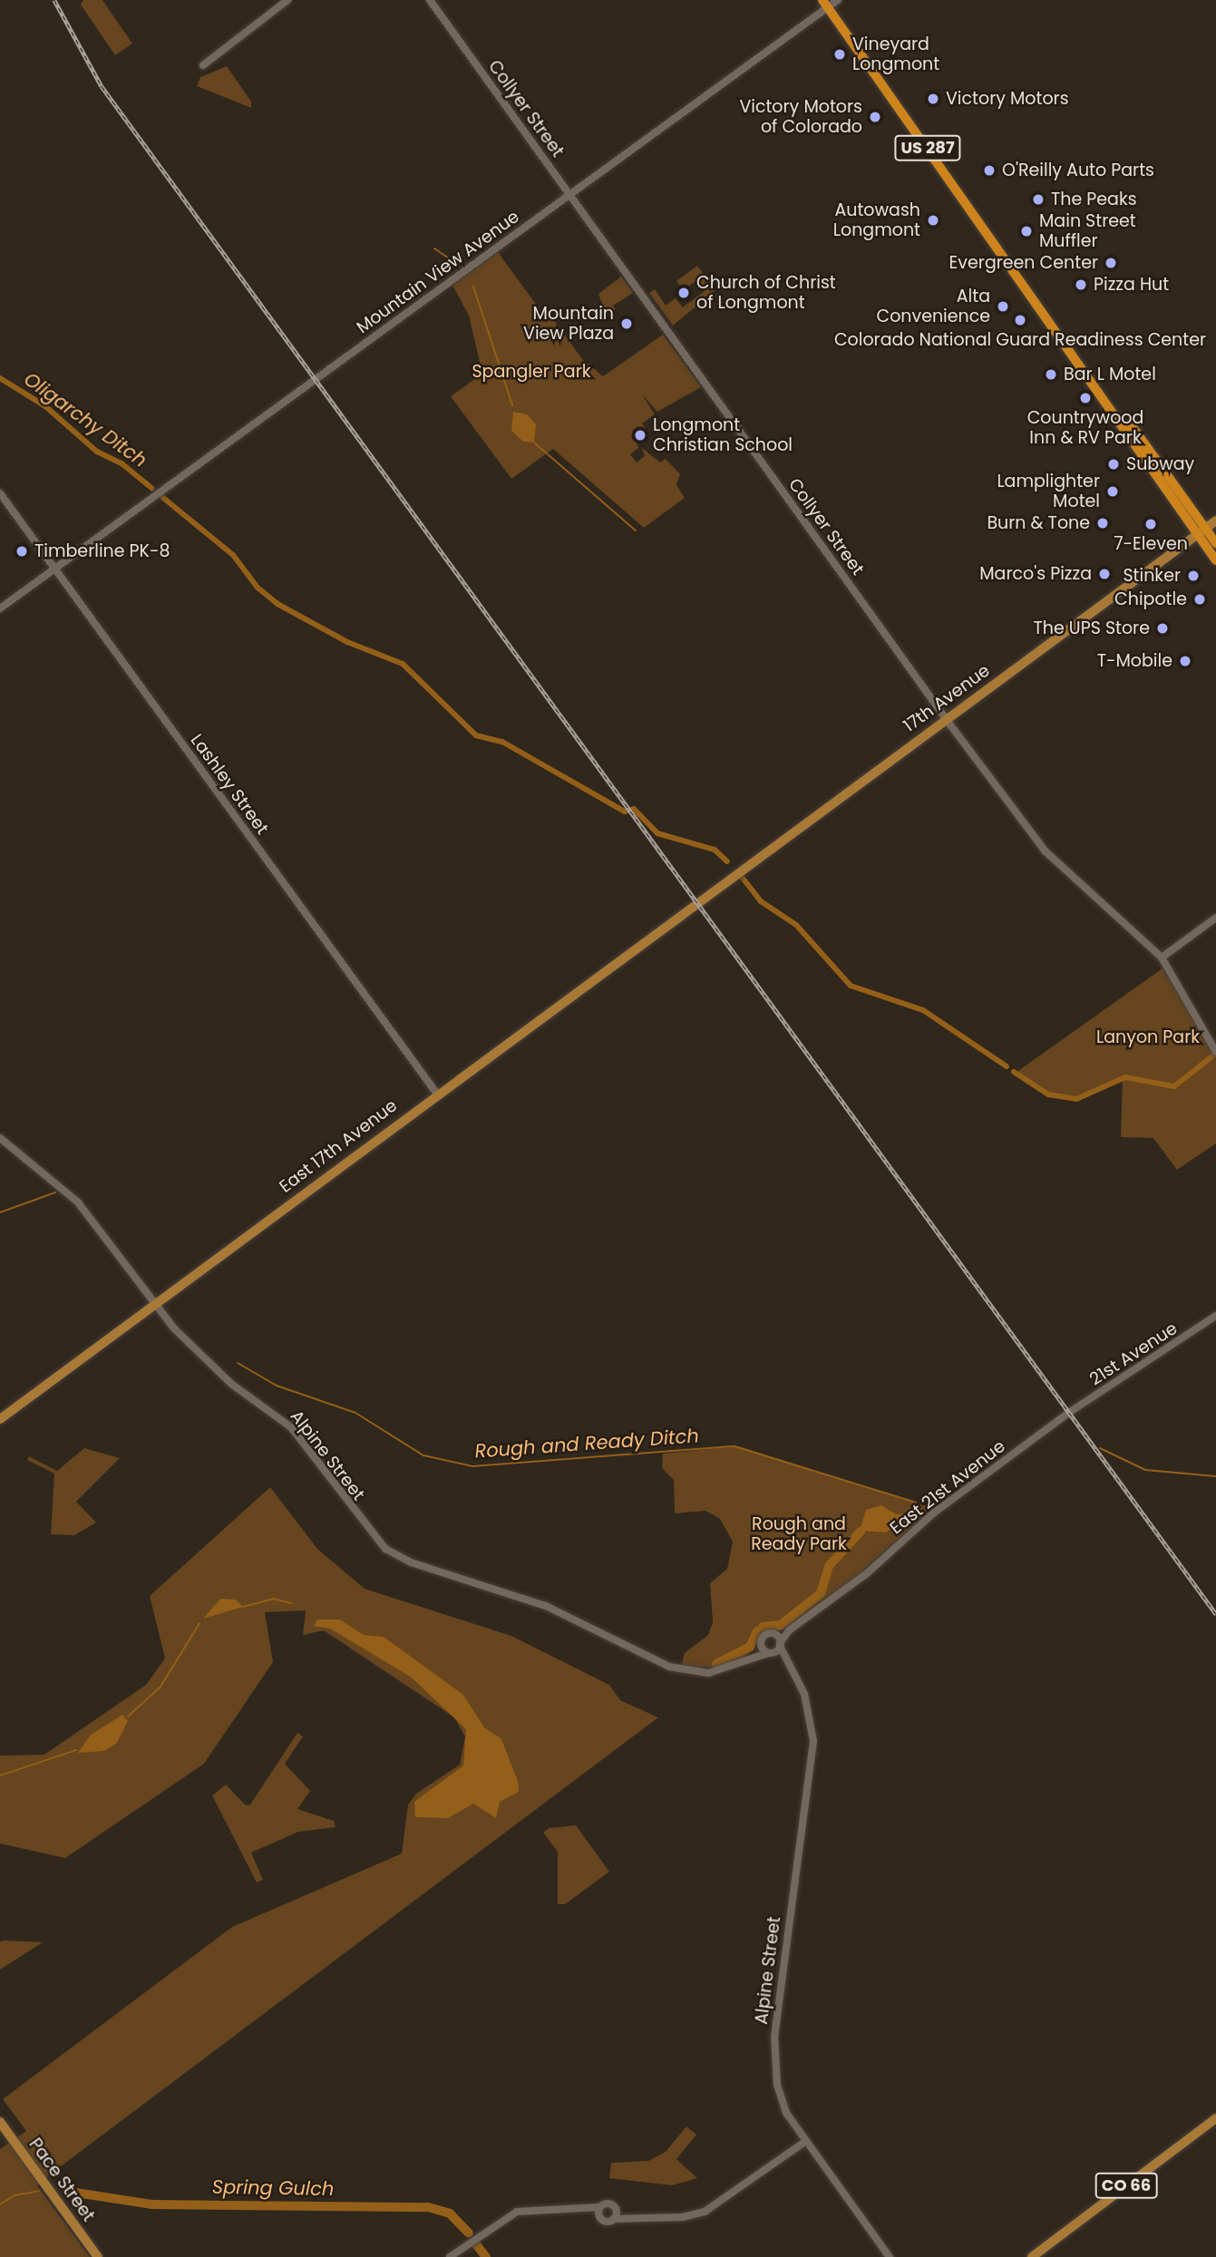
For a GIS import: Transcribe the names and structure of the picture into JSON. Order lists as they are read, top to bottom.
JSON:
{
  "streets": {
    "highway": ["US 287"],
    "main road": [
      "17th Avenue",
      "East 17th Avenue",
      "Pace Street",
      "CO 66"
    ],
    "street": [
      "Collyer Street",
      "Mountain View Avenue",
      "Lashley Street",
      "21st Avenue",
      "Alpine Street",
      "East 21st Avenue"
    ]
  },
  "crossings": [
    ["Collyer Street", "Mountain View Avenue"],
    ["Collyer Street", "17th Avenue"],
    ["US 287", "Mountain View Avenue"],
    ["US 287", "17th Avenue"],
    ["Mountain View Avenue", "Lashley Street"],
    ["17th Avenue", "East 17th Avenue"],
    ["Lashley Street", "East 17th Avenue"],
    ["East 17th Avenue", "Alpine Street"],
    ["21st Avenue", "East 21st Avenue"],
    ["Alpine Street", "East 21st Avenue"]
  ],
  "water": ["Oligarchy Ditch", "Rough and Ready Ditch", "Spring Gulch"],
  "parks": ["Spangler Park", "Lanyon Park", "Rough and Ready Park"],
  "places": [
    "Vineyard Longmont",
    "Victory Motors",
    "Victory Motors of Colorado",
    "O'Reilly Auto Parts",
    "The Peaks",
    "Autowash Longmont",
    "Main Street Muffler",
    "Evergreen Center",
    "Pizza Hut",
    "Church of Christ of Longmont",
    "Alta Convenience",
    "Colorado National Guard Readiness Center",
    "Mountain View Plaza",
    "Bar L Motel",
    "Countrywood Inn & RV Park",
    "Longmont Christian School",
    "Subway",
    "Lamplighter Motel",
    "Burn & Tone",
    "7-Eleven",
    "Timberline PK-8",
    "Marco's Pizza",
    "Stinker",
    "Chipotle",
    "The UPS Store",
    "T-Mobile"
  ]
}
